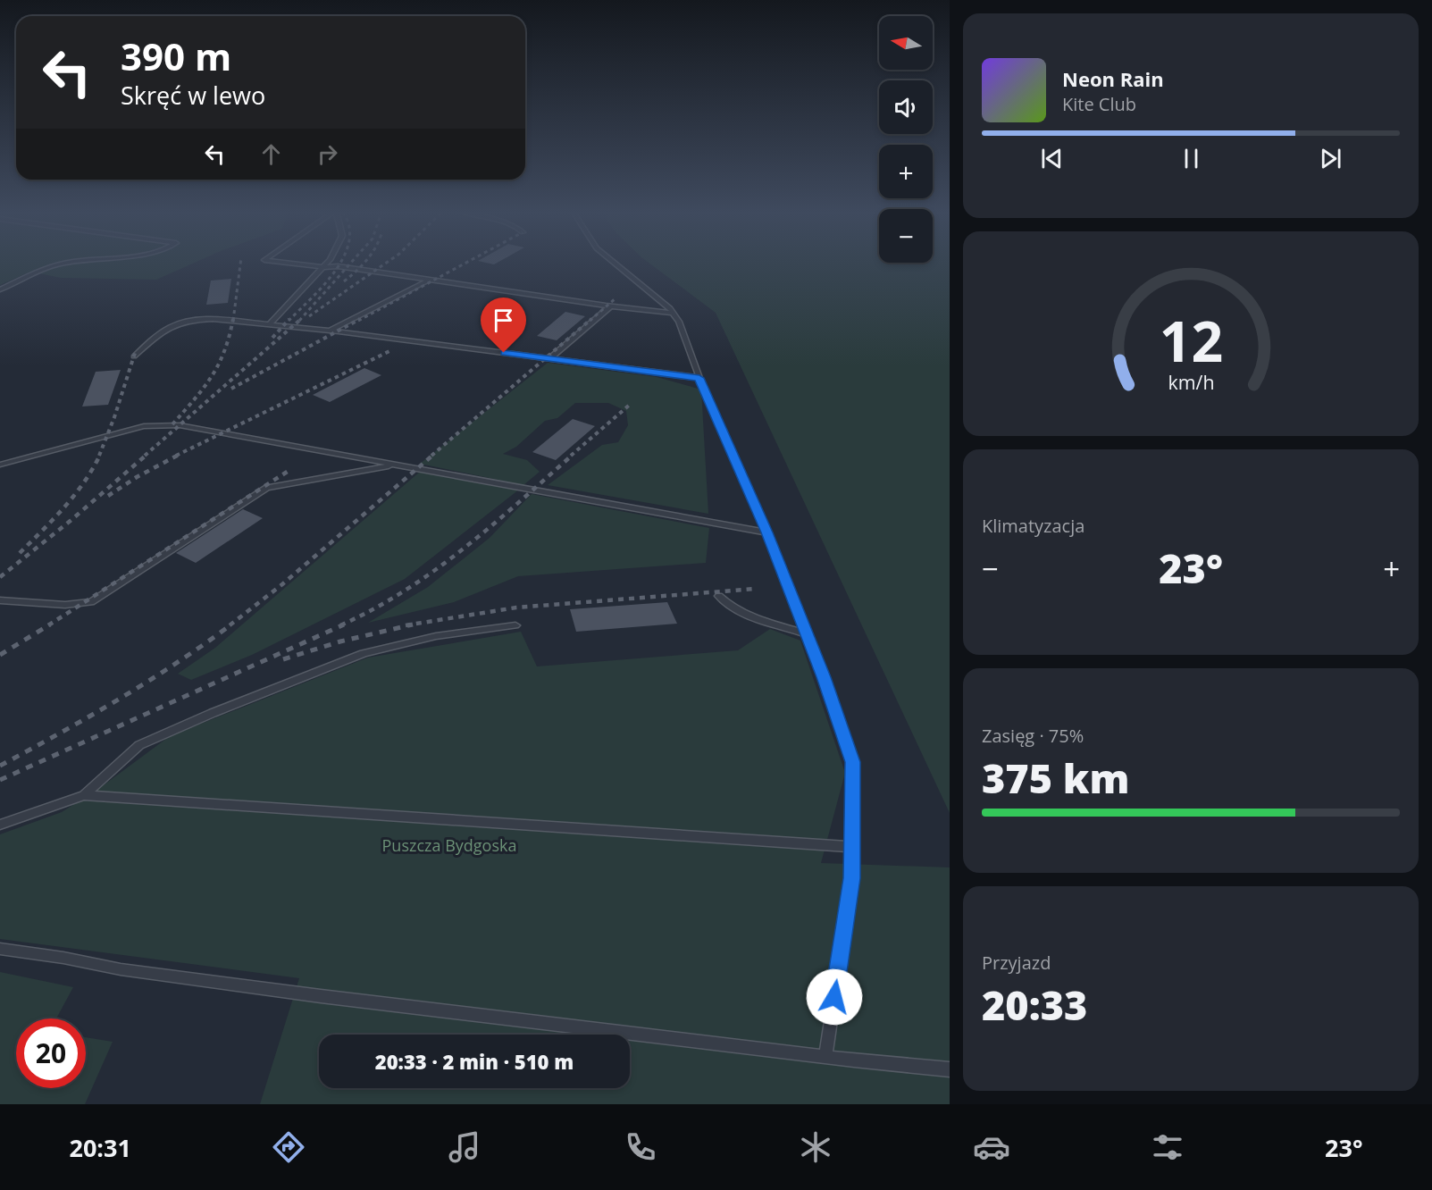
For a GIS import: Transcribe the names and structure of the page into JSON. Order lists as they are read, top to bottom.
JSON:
{
  "parks": ["Puszcza Bydgoska"],
  "north": "left",
  "page": {
    "map_buttons": ["+", "−"],
    "turn": ["390 m", "Skręć w lewo"],
    "song": ["Neon Rain", "Kite Club"],
    "tile": [
      "Klimatyzacja",
      ["Zasięg · 75%", "375 km"],
      ["Przyjazd", "20:33"]
    ],
    "heat": ["−", "23°", "+"],
    "limit": "20",
    "trip": "20:33 · 2 min · 510 m",
    "tabs": ["20:31", "23°"],
    "gauge": ["12", "km/h"]
  }
}
